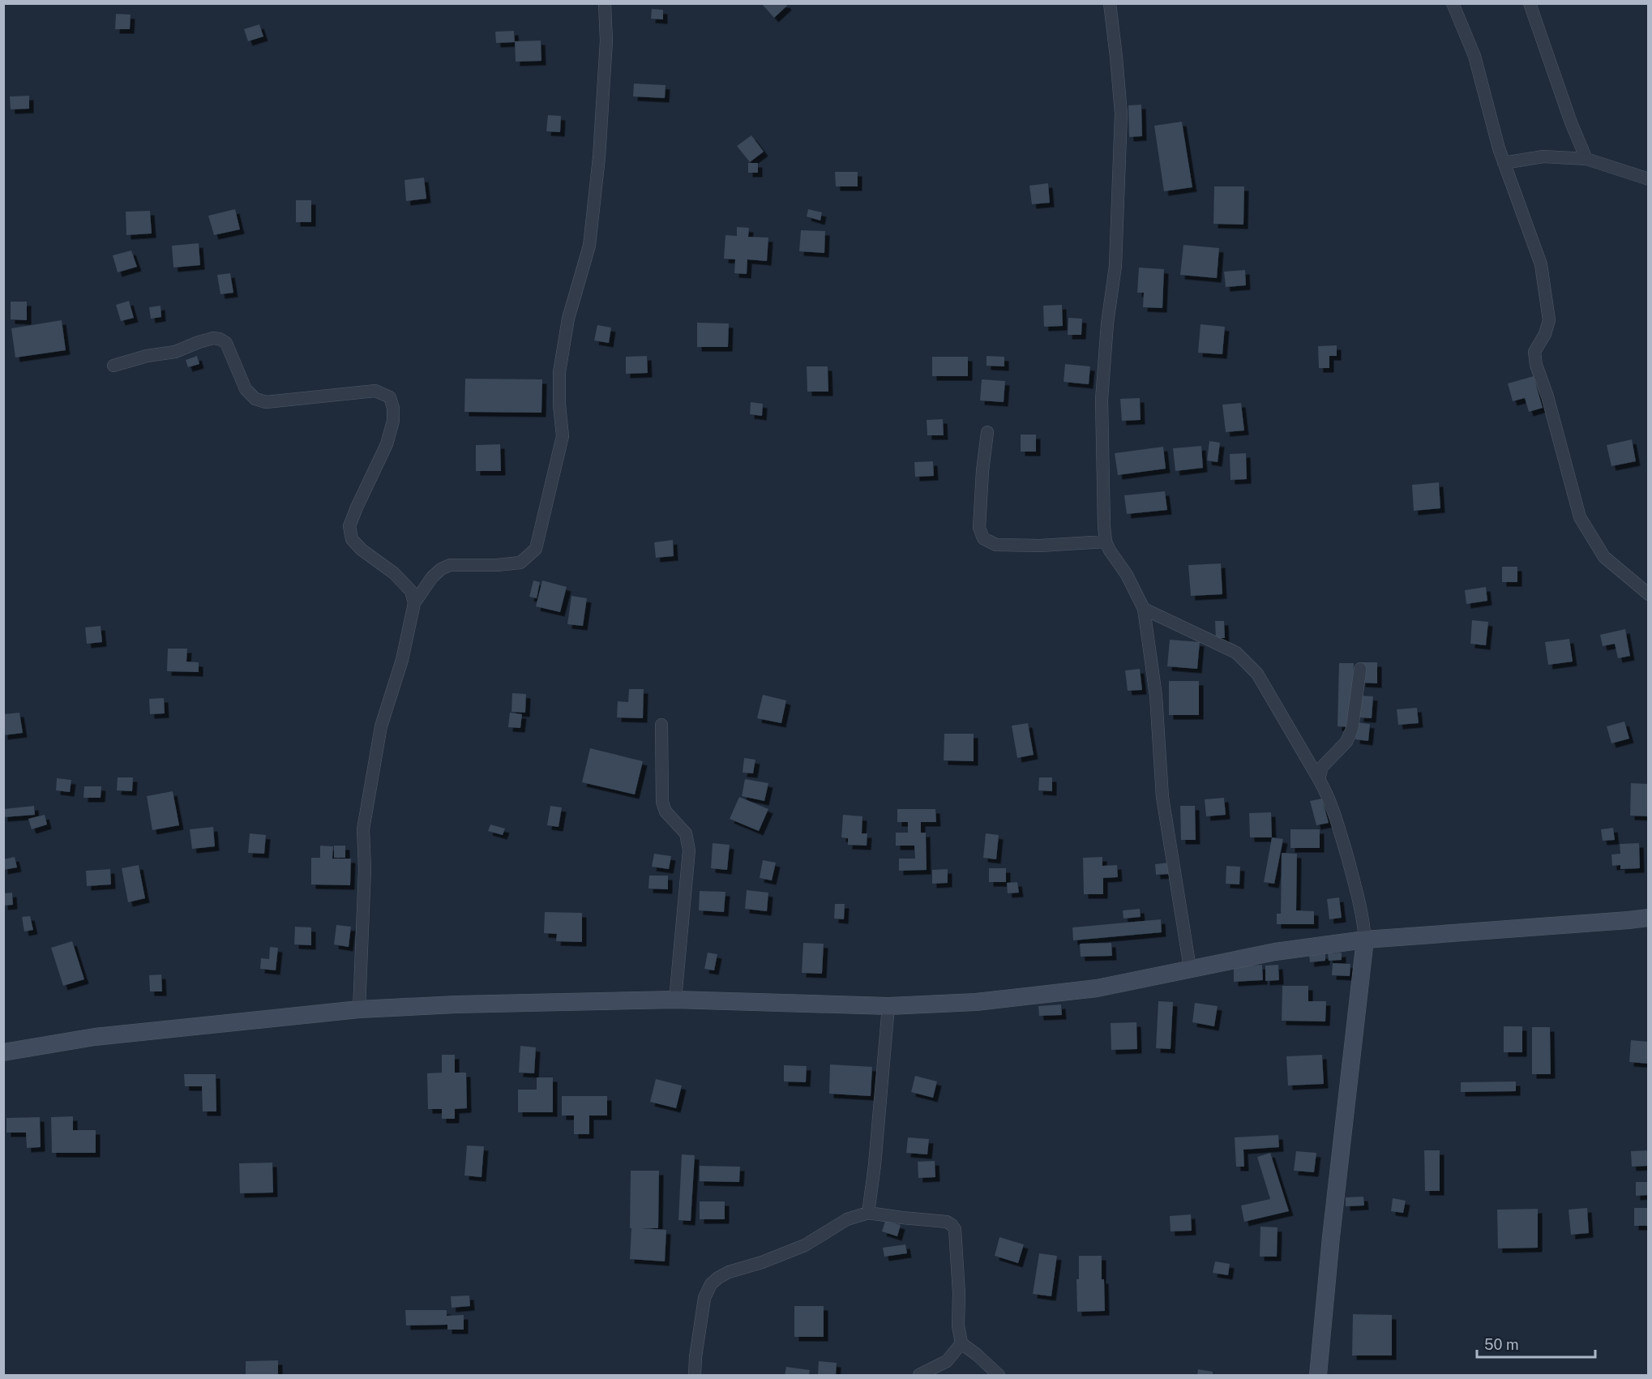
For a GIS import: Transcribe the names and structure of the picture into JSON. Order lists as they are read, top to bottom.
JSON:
{
  "scale_bar": "50 m"
}
